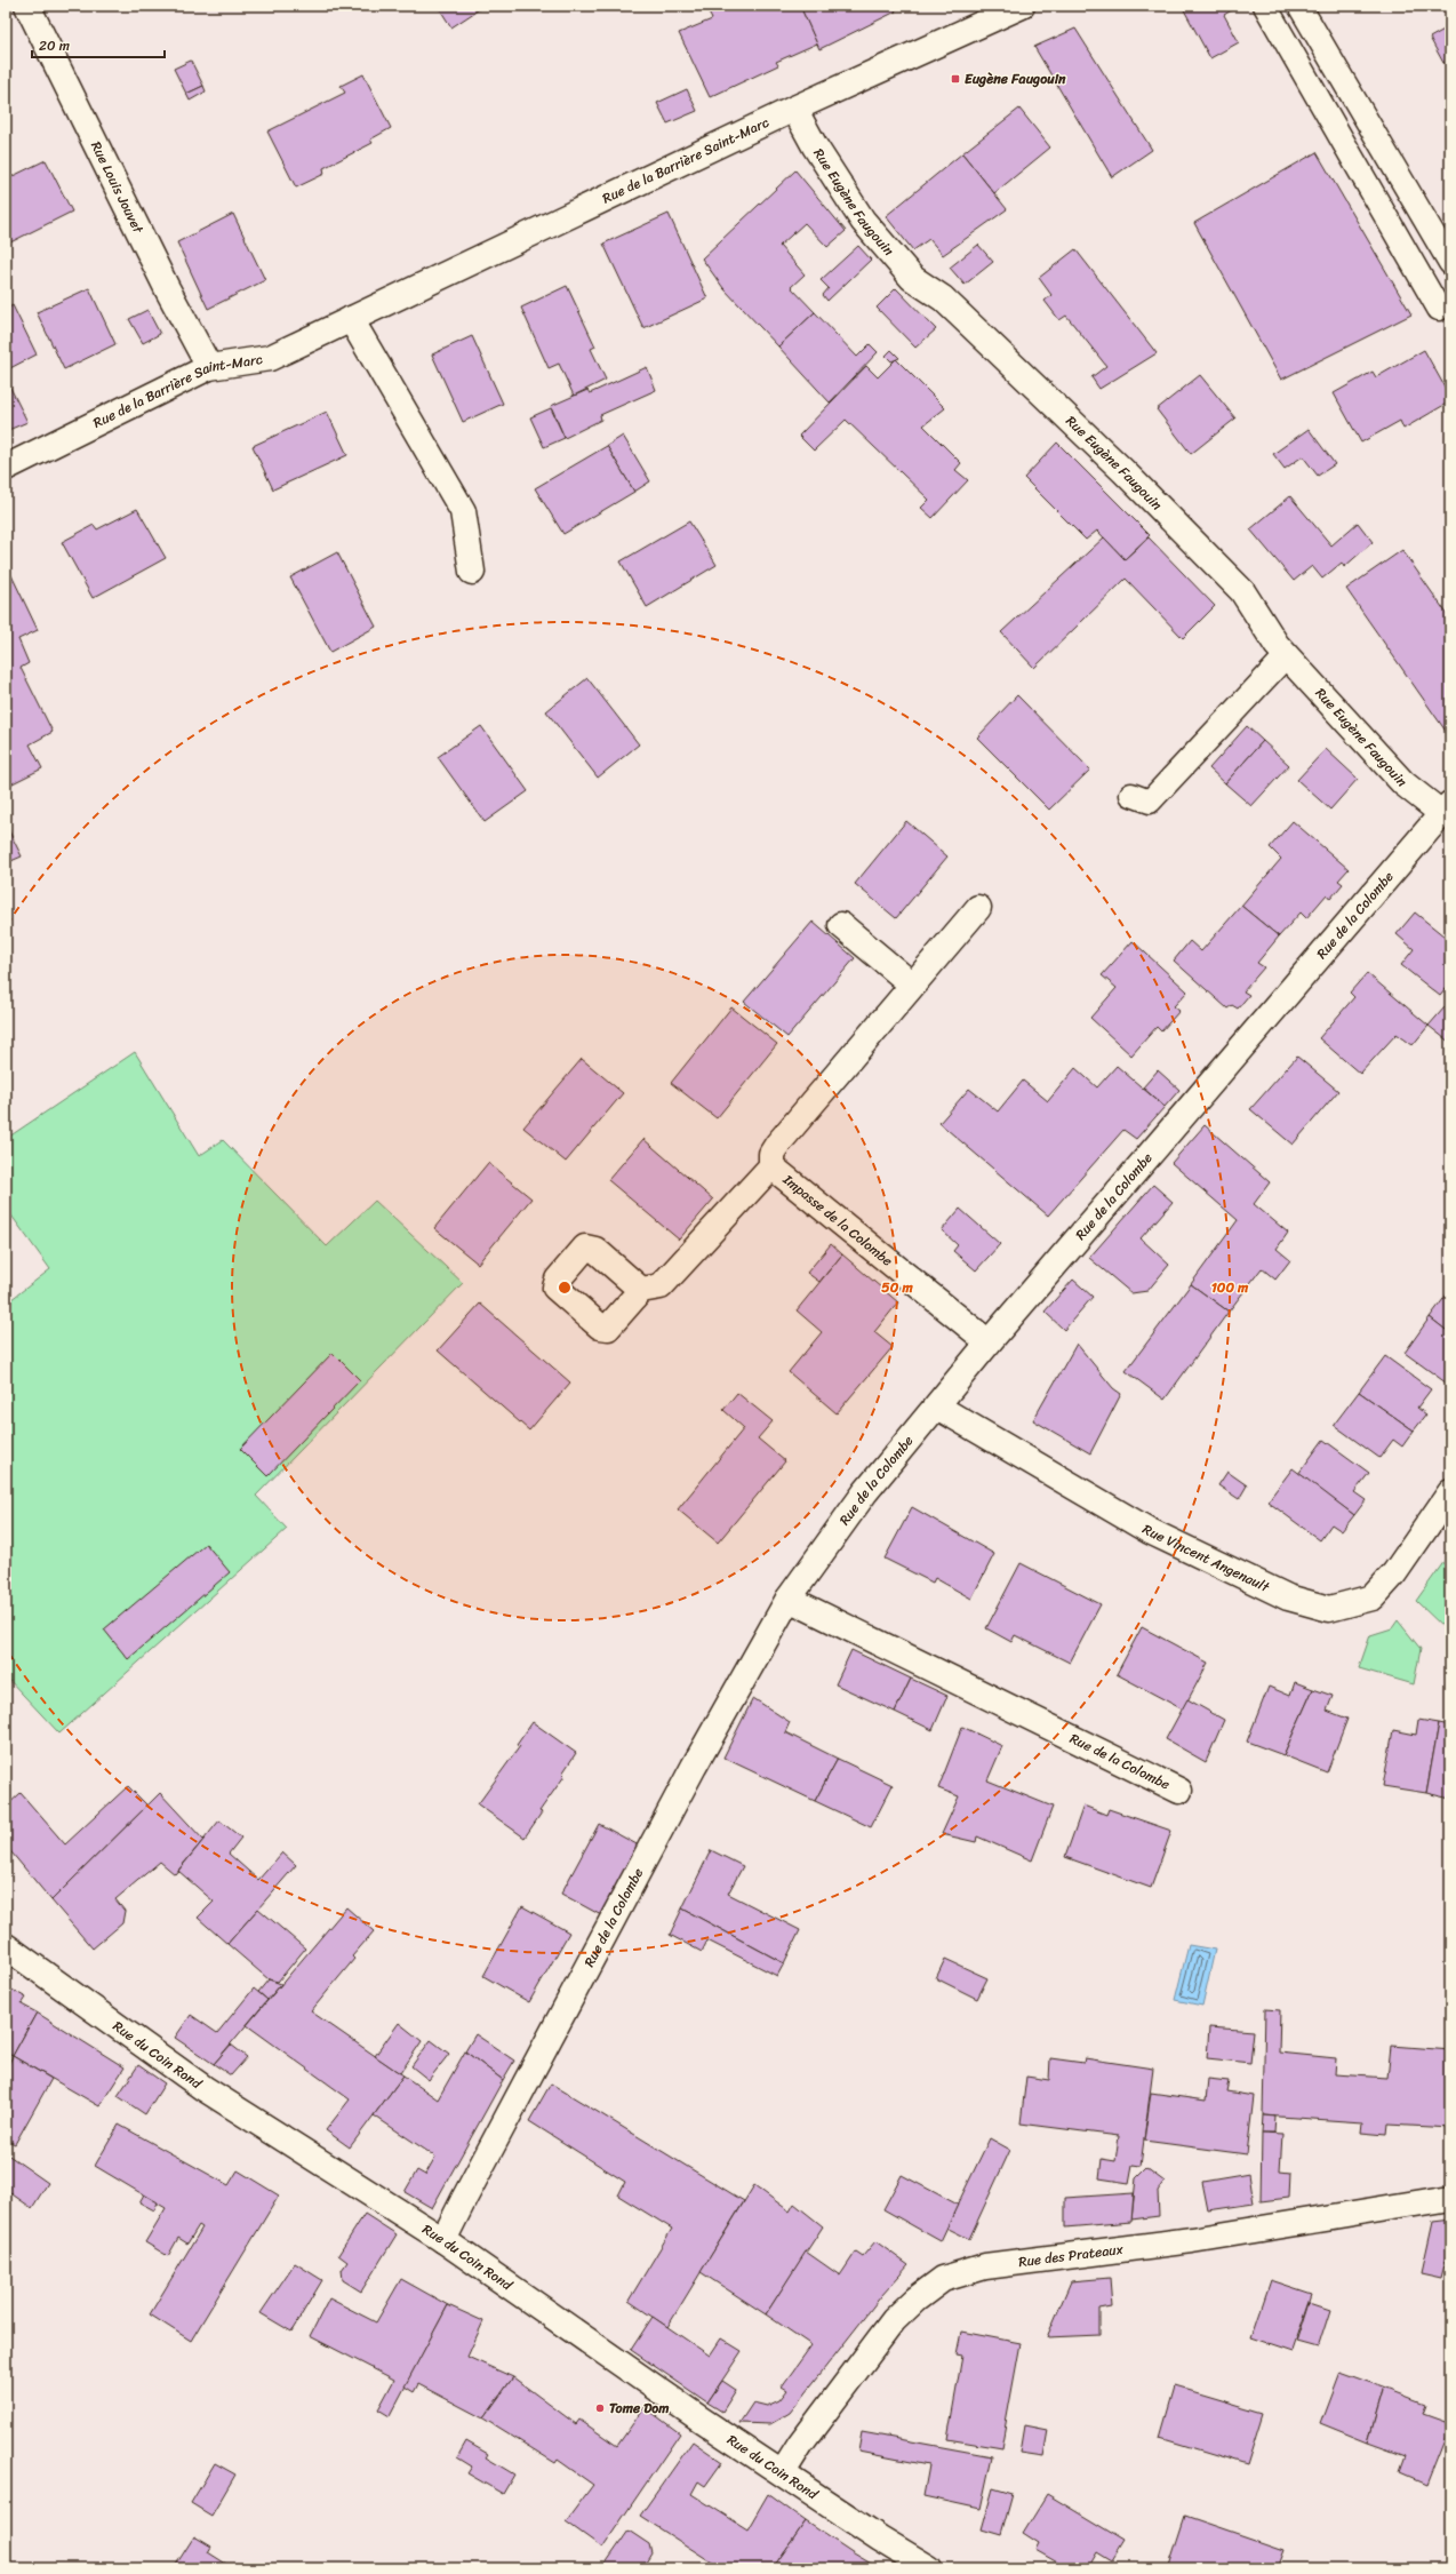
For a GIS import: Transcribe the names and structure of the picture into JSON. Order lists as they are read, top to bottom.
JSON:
{
  "streets": {
    "street": [
      "Rue de la Barrière Saint-Marc",
      "Rue Louis Jouvet",
      "Rue Eugène Faugouin",
      "Rue de la Colombe",
      "Impasse de la Colombe",
      "Rue Vincent Angenault",
      "Rue du Coin Rond",
      "Rue des Prateaux"
    ]
  },
  "crossings": [
    ["Rue de la Barrière Saint-Marc", "Rue Louis Jouvet"],
    ["Rue de la Barrière Saint-Marc", "Rue Eugène Faugouin"],
    ["Rue Eugène Faugouin", "Rue de la Colombe"],
    ["Rue de la Colombe", "Impasse de la Colombe"],
    ["Rue de la Colombe", "Rue Vincent Angenault"],
    ["Rue de la Colombe", "Rue du Coin Rond"],
    ["Rue du Coin Rond", "Rue des Prateaux"]
  ],
  "places": {
    "transit": ["Eugène Faugouin"],
    "other": ["Tome Dom"]
  },
  "scale_bar": "20 m",
  "rings": ["50 m", "100 m"]
}
